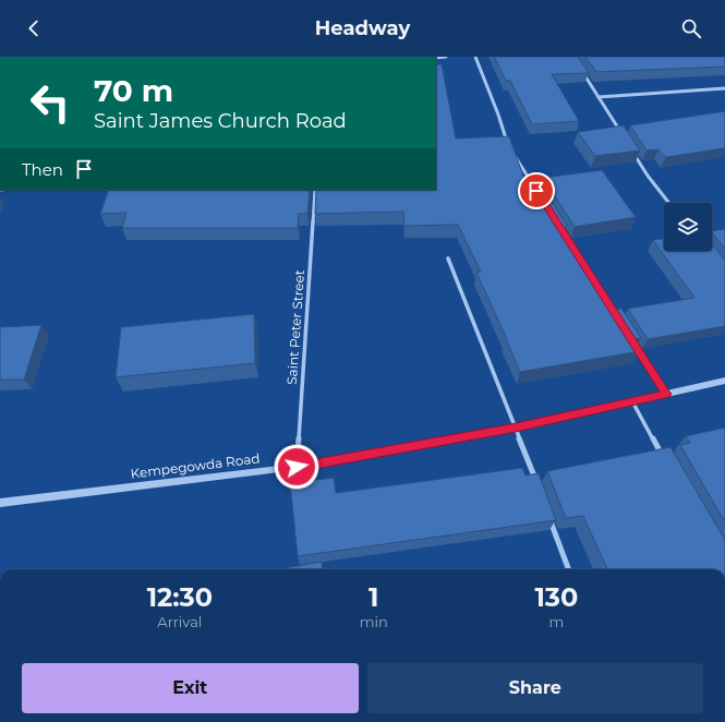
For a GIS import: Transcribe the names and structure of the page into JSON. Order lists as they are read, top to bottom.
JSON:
{
  "streets": {
    "street": ["Saint Peter Street", "Kempegowda Road"]
  },
  "crossings": [
    ["Saint Peter Street", "Kempegowda Road"]
  ],
  "page": {
    "header": "Headway",
    "turn": ["70 m", "Saint James Church Road"],
    "then": "Then",
    "eta": [
      "12:30",
      "Arrival",
      "1",
      "min",
      "130",
      "m"
    ],
    "buttons": ["Exit", "Share"]
  }
}
